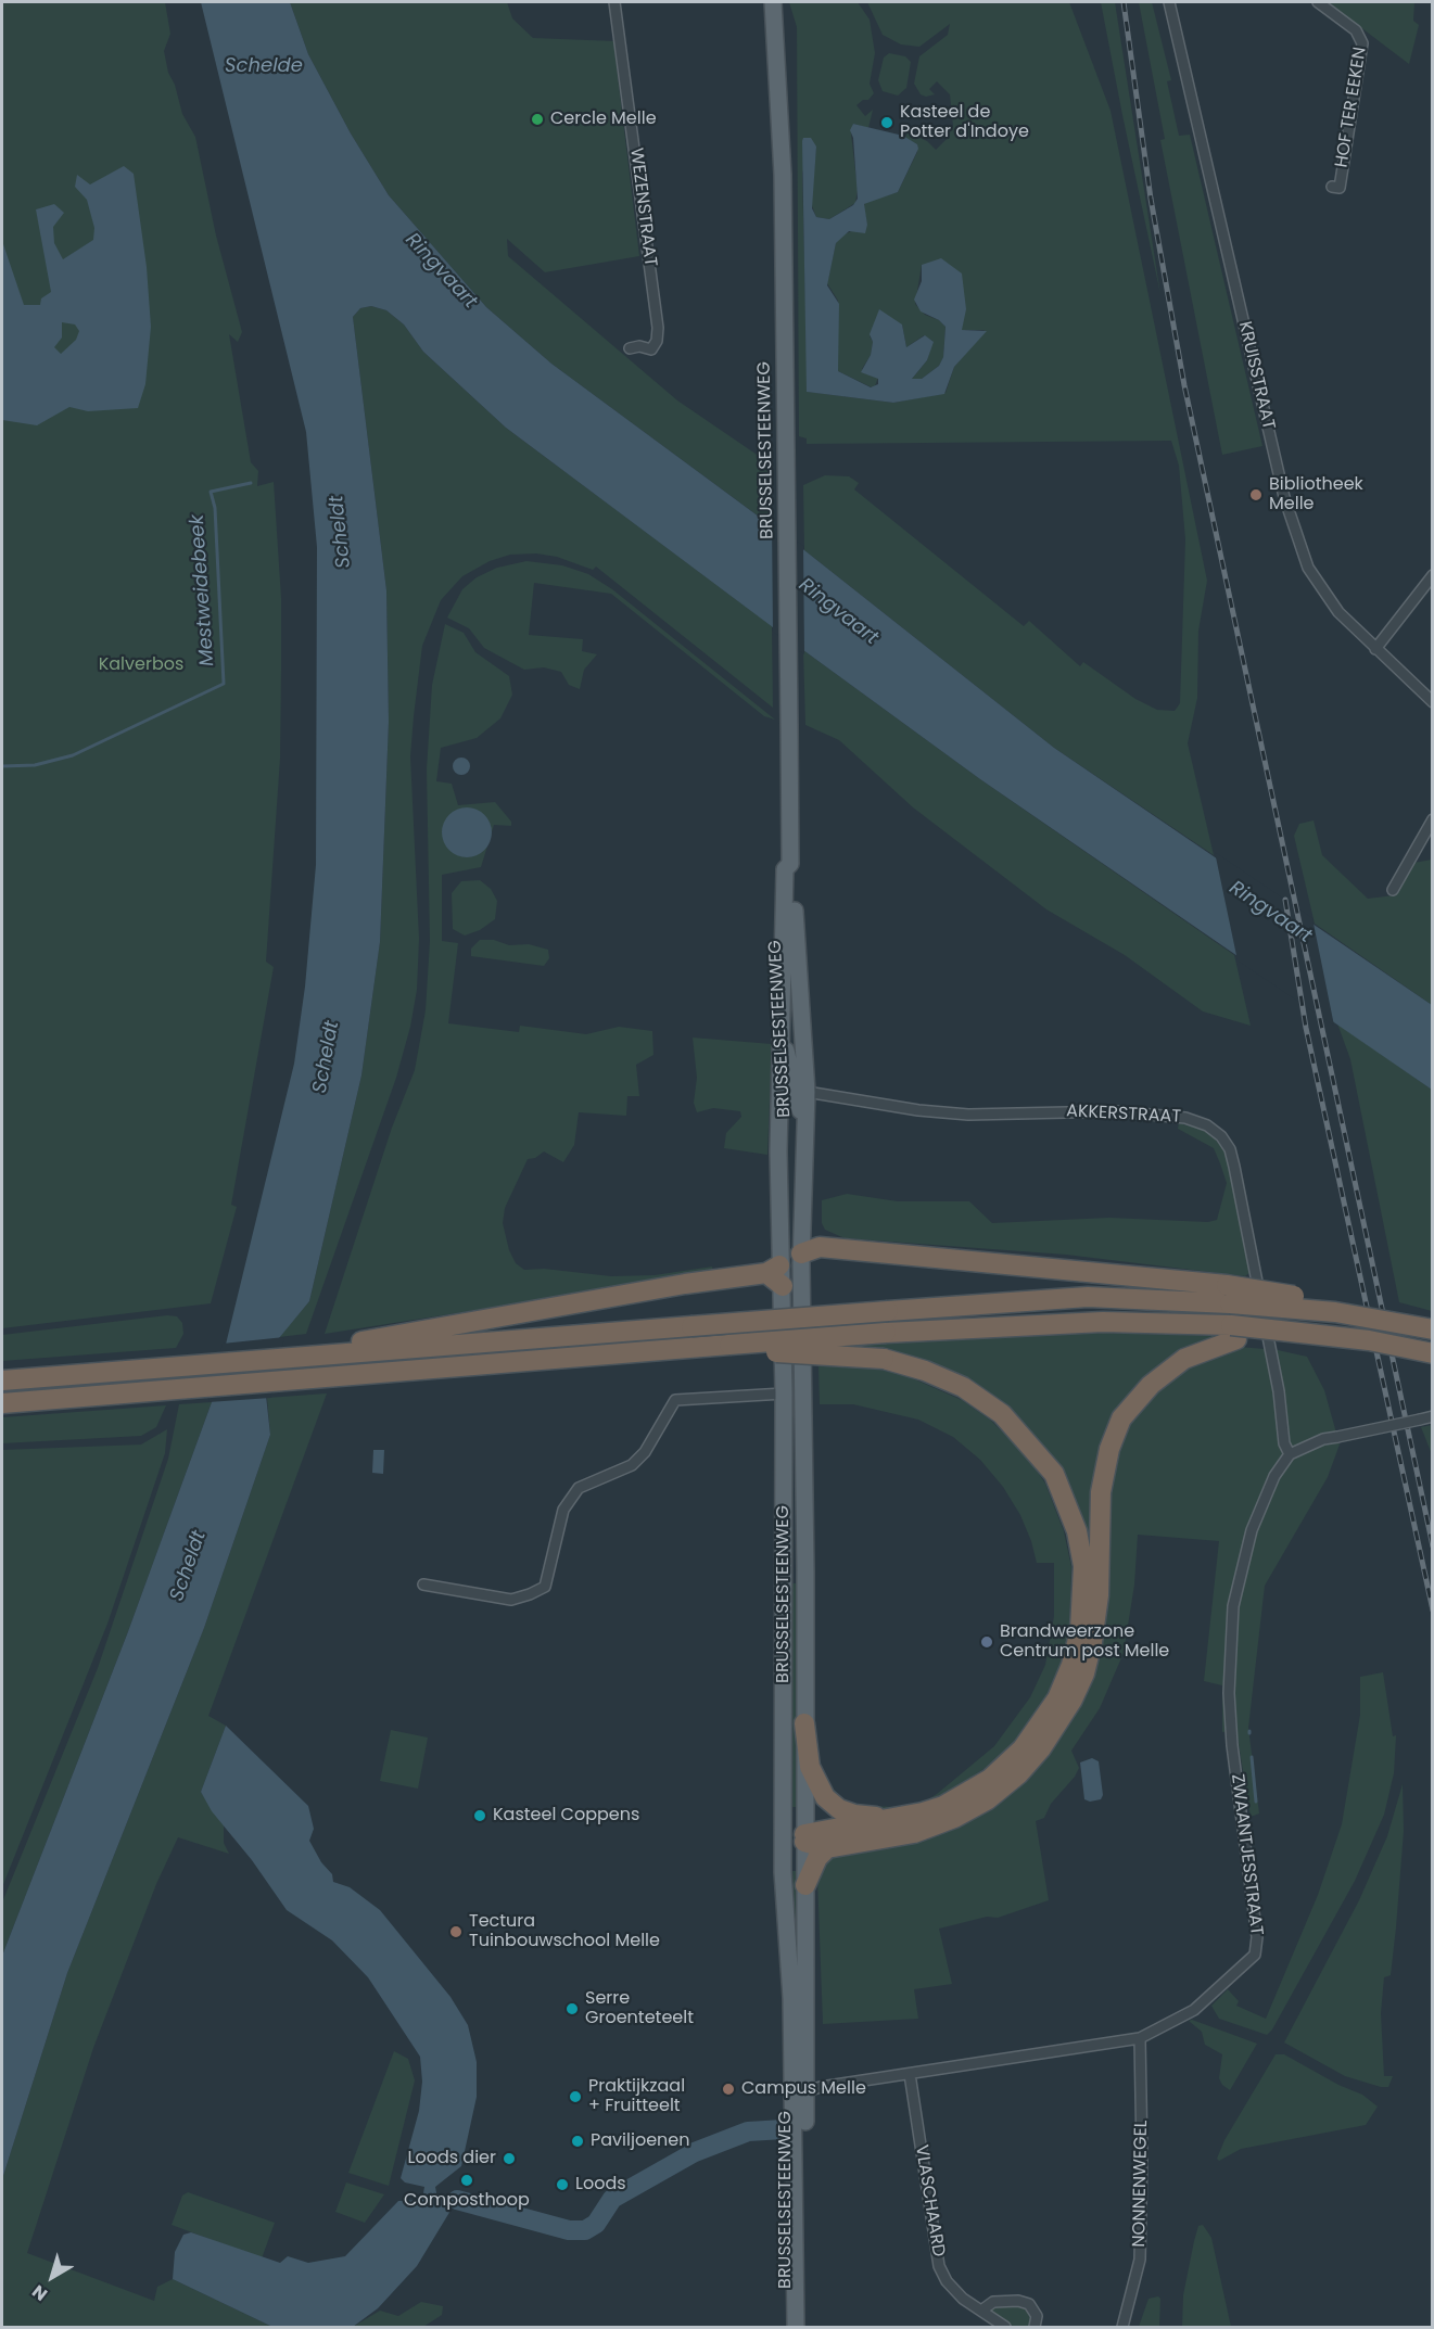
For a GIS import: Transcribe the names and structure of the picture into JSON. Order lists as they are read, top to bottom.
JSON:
{
  "streets": {
    "main road": ["BRUSSELSESTEENWEG"],
    "street": [
      "HOF TER EEKEN",
      "WEZENSTRAAT",
      "KRUISSTRAAT",
      "AKKERSTRAAT",
      "ZWAANTJESSTRAAT",
      "NONNENWEGEL",
      "VLASCHAARD"
    ]
  },
  "crossings": [
    ["BRUSSELSESTEENWEG", "AKKERSTRAAT"],
    ["BRUSSELSESTEENWEG", "ZWAANTJESSTRAAT"],
    ["AKKERSTRAAT", "ZWAANTJESSTRAAT"],
    ["ZWAANTJESSTRAAT", "NONNENWEGEL"],
    ["ZWAANTJESSTRAAT", "VLASCHAARD"]
  ],
  "water": [
    "Schelde",
    "Ringvaart",
    "Scheldt",
    "Mestweidebeek"
  ],
  "parks": ["Kalverbos"],
  "places": [
    "Cercle Melle",
    "Kasteel de Potter d'Indoye",
    "Bibliotheek Melle",
    "Brandweerzone Centrum post Melle",
    "Kasteel Coppens",
    "Tectura Tuinbouwschool Melle",
    "Serre Groenteteelt",
    "Campus Melle",
    "Praktijkzaal + Fruitteelt",
    "Paviljoenen",
    "Loods dier",
    "Composthoop",
    "Loods"
  ],
  "north": "bottom left"
}
